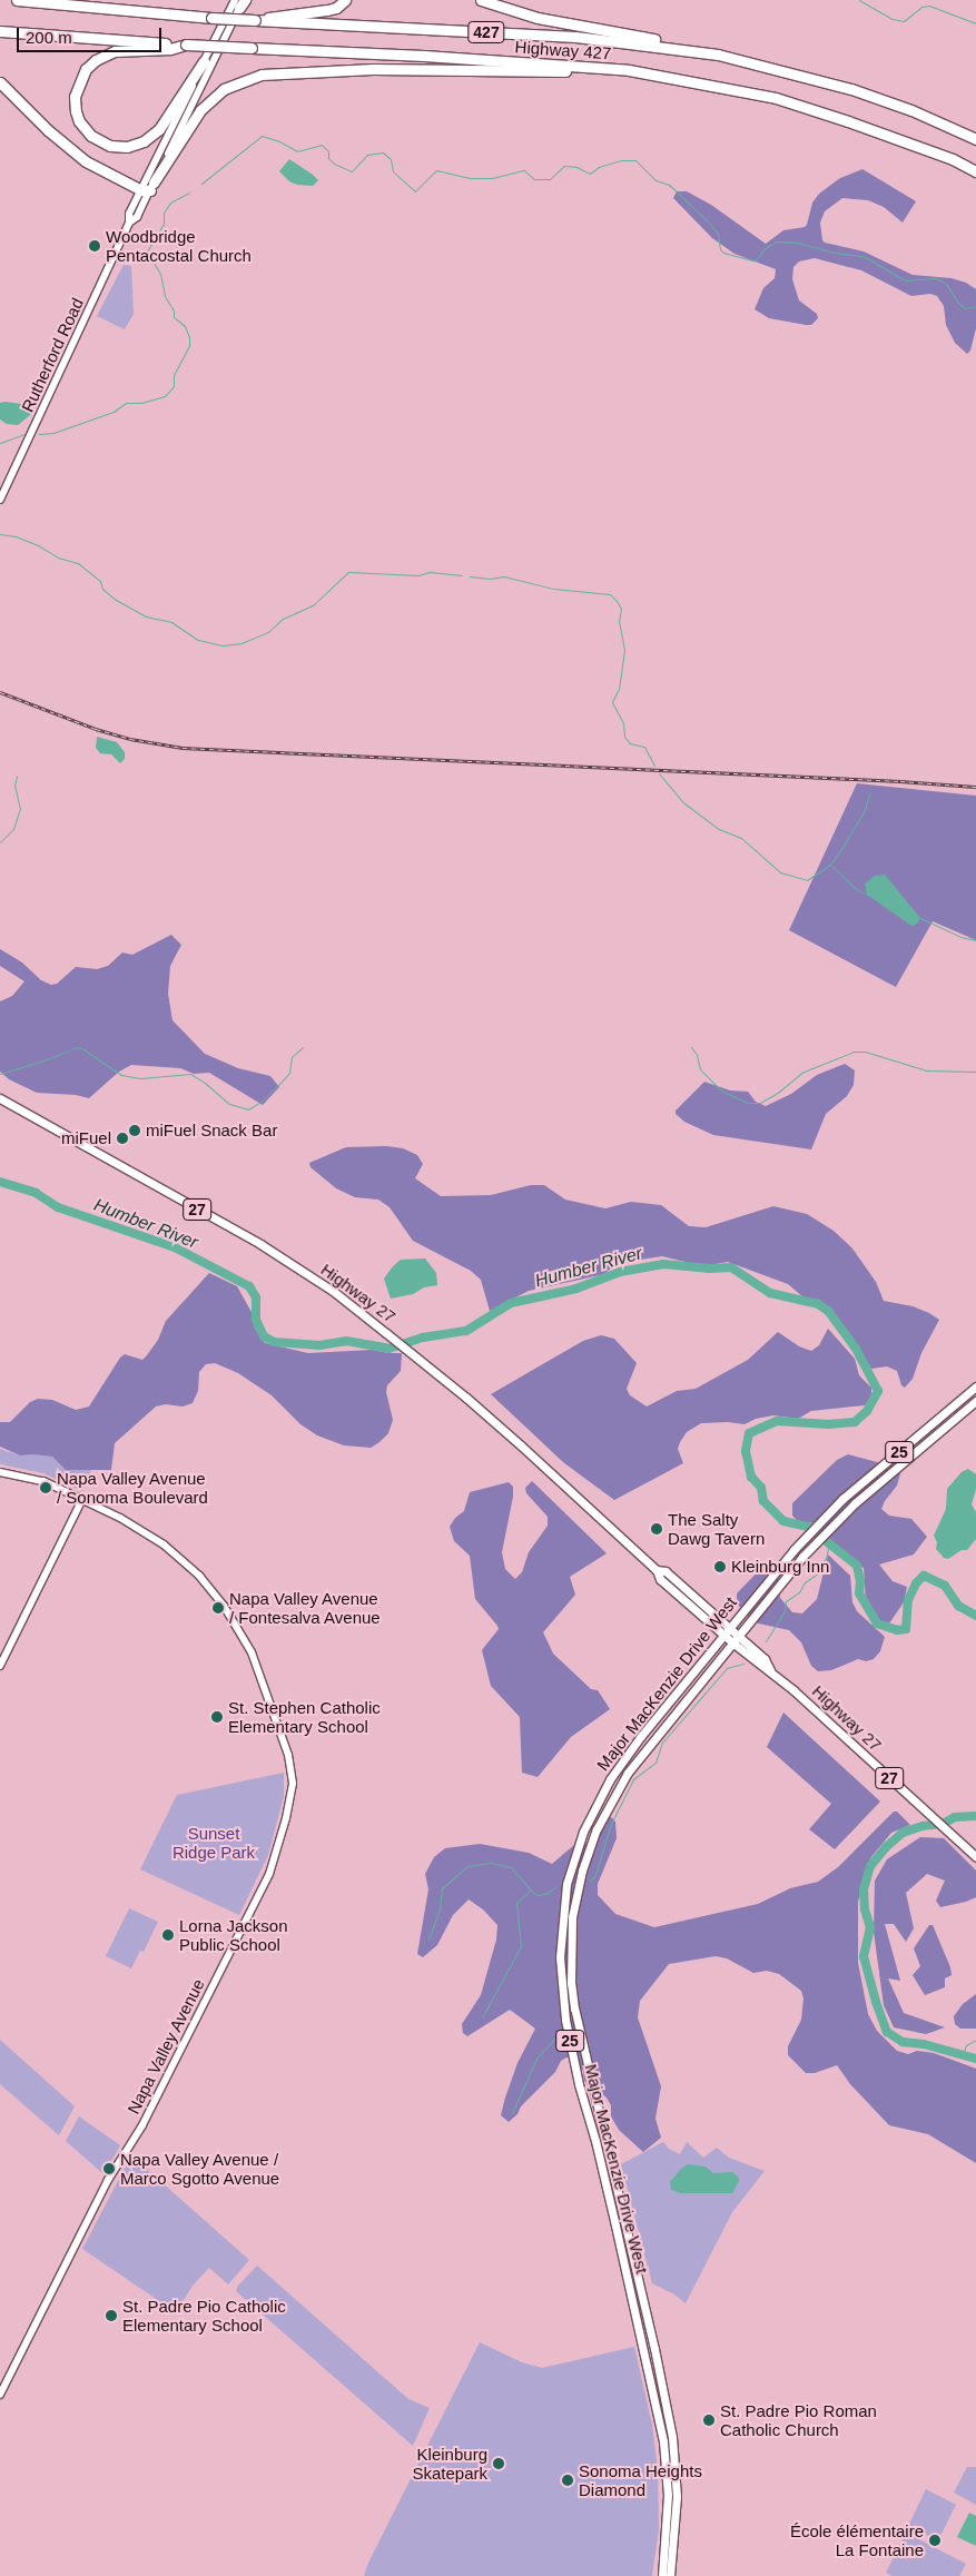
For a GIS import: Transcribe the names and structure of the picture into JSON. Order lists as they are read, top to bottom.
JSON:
{
  "streets": {
    "highway": ["427", "Highway 427"],
    "main road": [
      "27",
      "Highway 27",
      "25",
      "Major MacKenzie Drive West"
    ],
    "street": ["Rutherford Road", "Napa Valley Avenue"]
  },
  "crossings": [
    ["Highway 27", "Major MacKenzie Drive West"]
  ],
  "water": ["Humber River"],
  "parks": ["Sunset Ridge Park"],
  "places": [
    "Woodbridge Pentacostal Church",
    "miFuel Snack Bar",
    "miFuel",
    "Napa Valley Avenue / Sonoma Boulevard",
    "The Salty Dawg Tavern",
    "Kleinburg Inn",
    "Napa Valley Avenue / Fontesalva Avenue",
    "St. Stephen Catholic Elementary School",
    "Lorna Jackson Public School",
    "Napa Valley Avenue / Marco Sgotto Avenue",
    "St. Padre Pio Catholic Elementary School",
    "St. Padre Pio Roman Catholic Church",
    "Kleinburg Skatepark",
    "Sonoma Heights Diamond",
    "École élémentaire La Fontaine"
  ],
  "scale_bar": "200 m"
}
